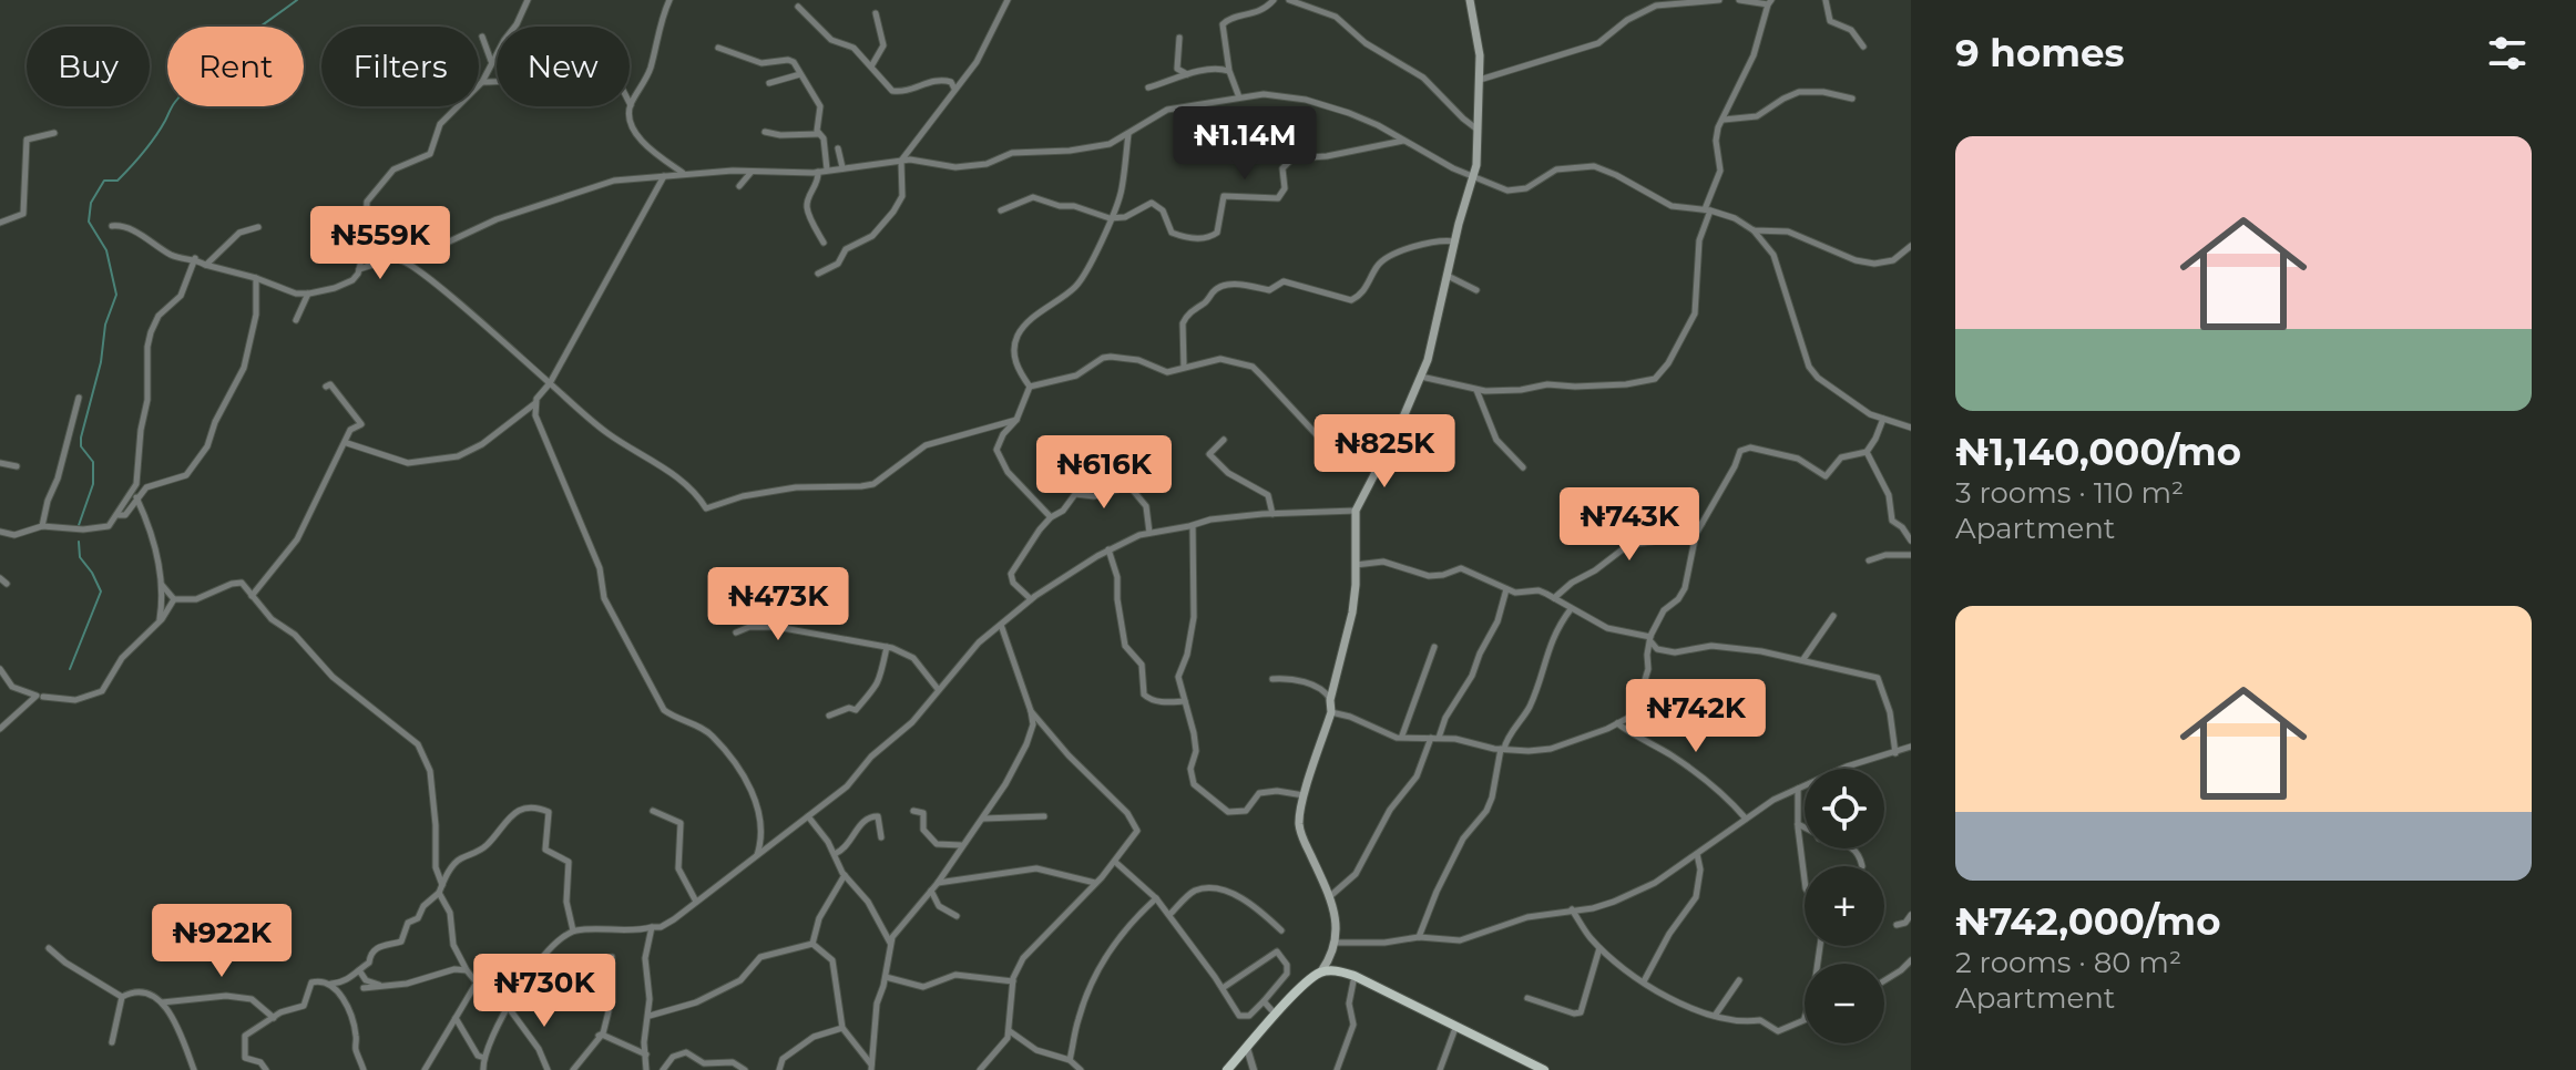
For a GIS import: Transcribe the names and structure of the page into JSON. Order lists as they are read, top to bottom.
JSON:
{
  "page": {
    "heading": "9 homes",
    "chip": [
      "Buy",
      "Rent",
      "Filters",
      "New"
    ],
    "price": [
      "₦1.14M",
      "₦559K",
      "₦825K",
      "₦616K",
      "₦743K",
      "₦473K",
      "₦742K",
      "₦922K",
      "₦730K"
    ],
    "list": [
      {
        "name": "₦1,140,000/mo",
        "note": "3 rooms · 110 m² · Apartment"
      },
      {
        "name": "₦742,000/mo",
        "note": "2 rooms · 80 m² · Apartment"
      }
    ],
    "map_buttons": ["+", "−"]
  }
}
